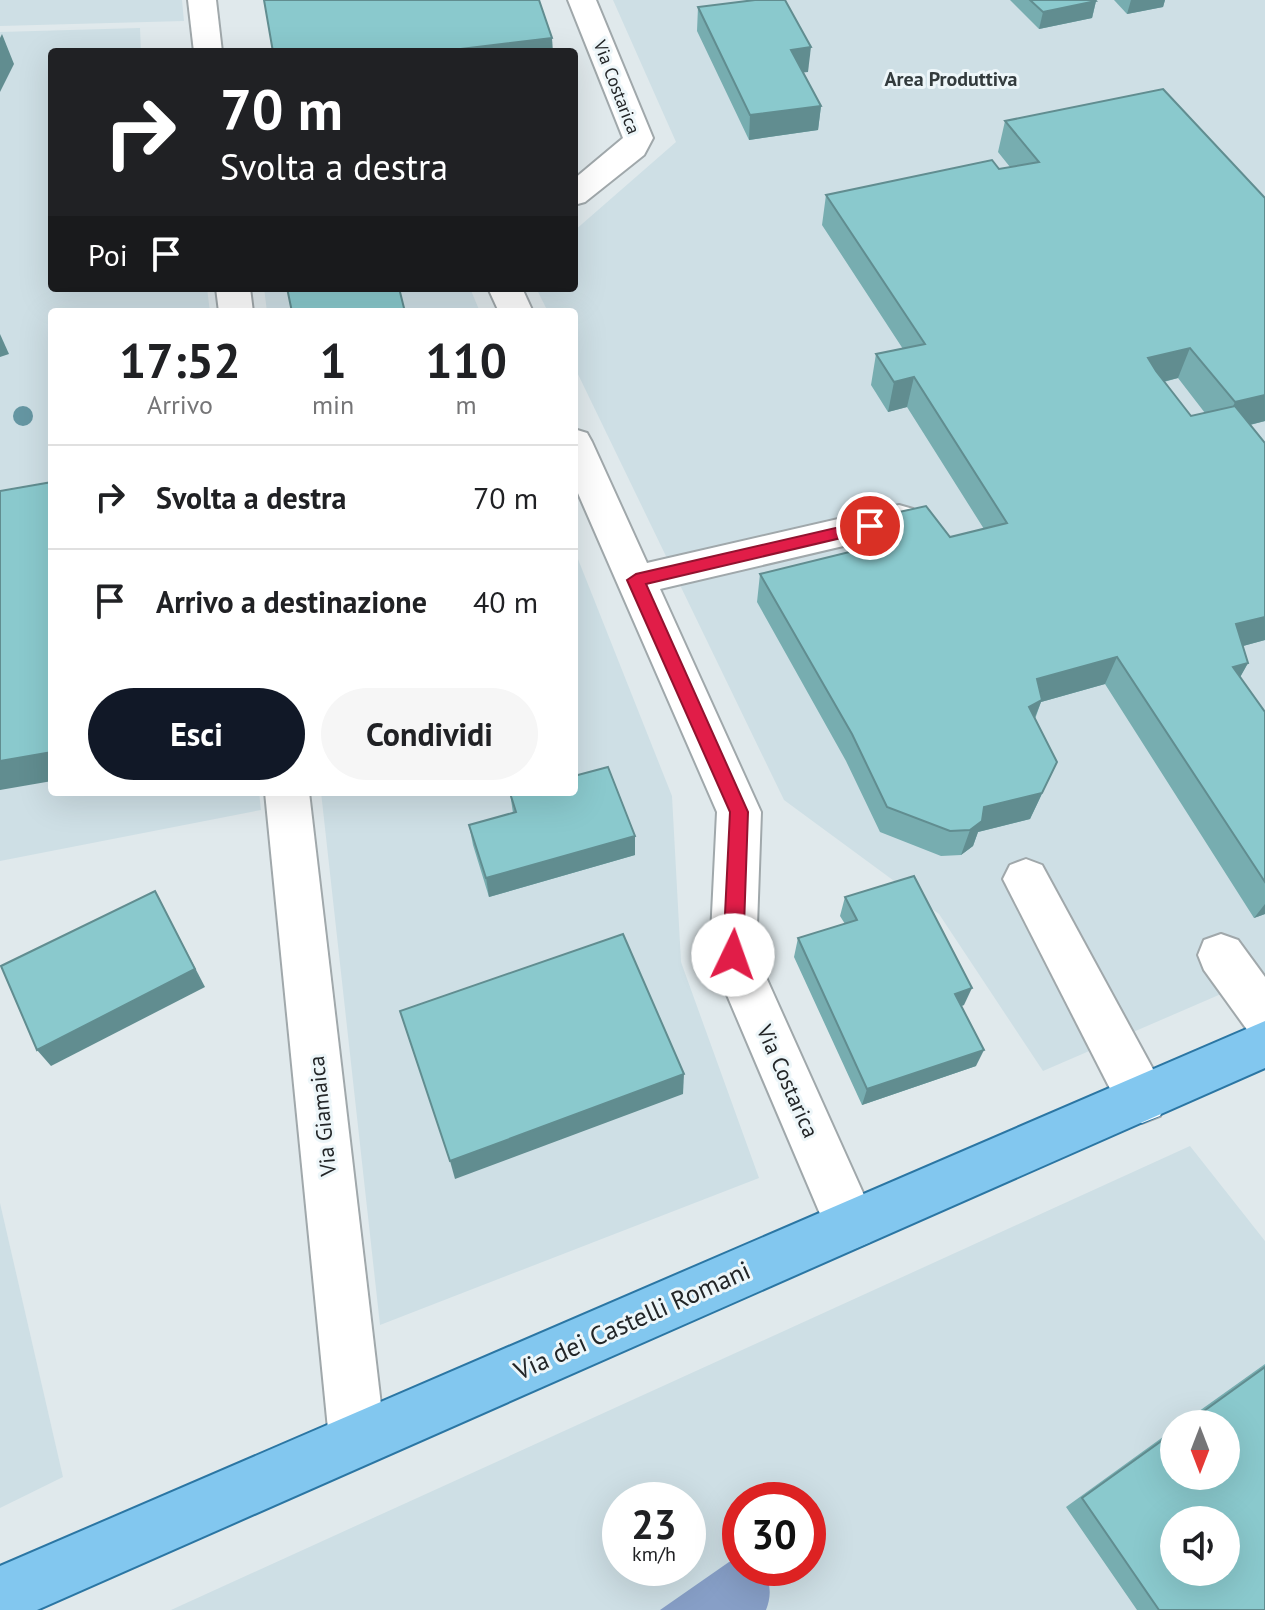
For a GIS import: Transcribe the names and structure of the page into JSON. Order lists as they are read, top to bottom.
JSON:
{
  "streets": {
    "main road": ["Via dei Castelli Romani"],
    "street": ["Via Costarica", "Via Giamaica"]
  },
  "crossings": [
    ["Via Costarica", "Via dei Castelli Romani"],
    ["Via Giamaica", "Via dei Castelli Romani"]
  ],
  "districts": ["Area Produttiva"],
  "north": "bottom",
  "page": {
    "turn": ["70 m", "Svolta a destra"],
    "then": "Poi",
    "eta": [
      "17:52",
      "Arrivo",
      "1",
      "min",
      "110",
      "m"
    ],
    "list": [
      {
        "name": "Svolta a destra",
        "value": "70 m"
      },
      {
        "name": "Arrivo a destinazione",
        "value": "40 m"
      }
    ],
    "buttons": ["Esci", "Condividi"],
    "speed": "23 km/h",
    "limit": "30"
  }
}
